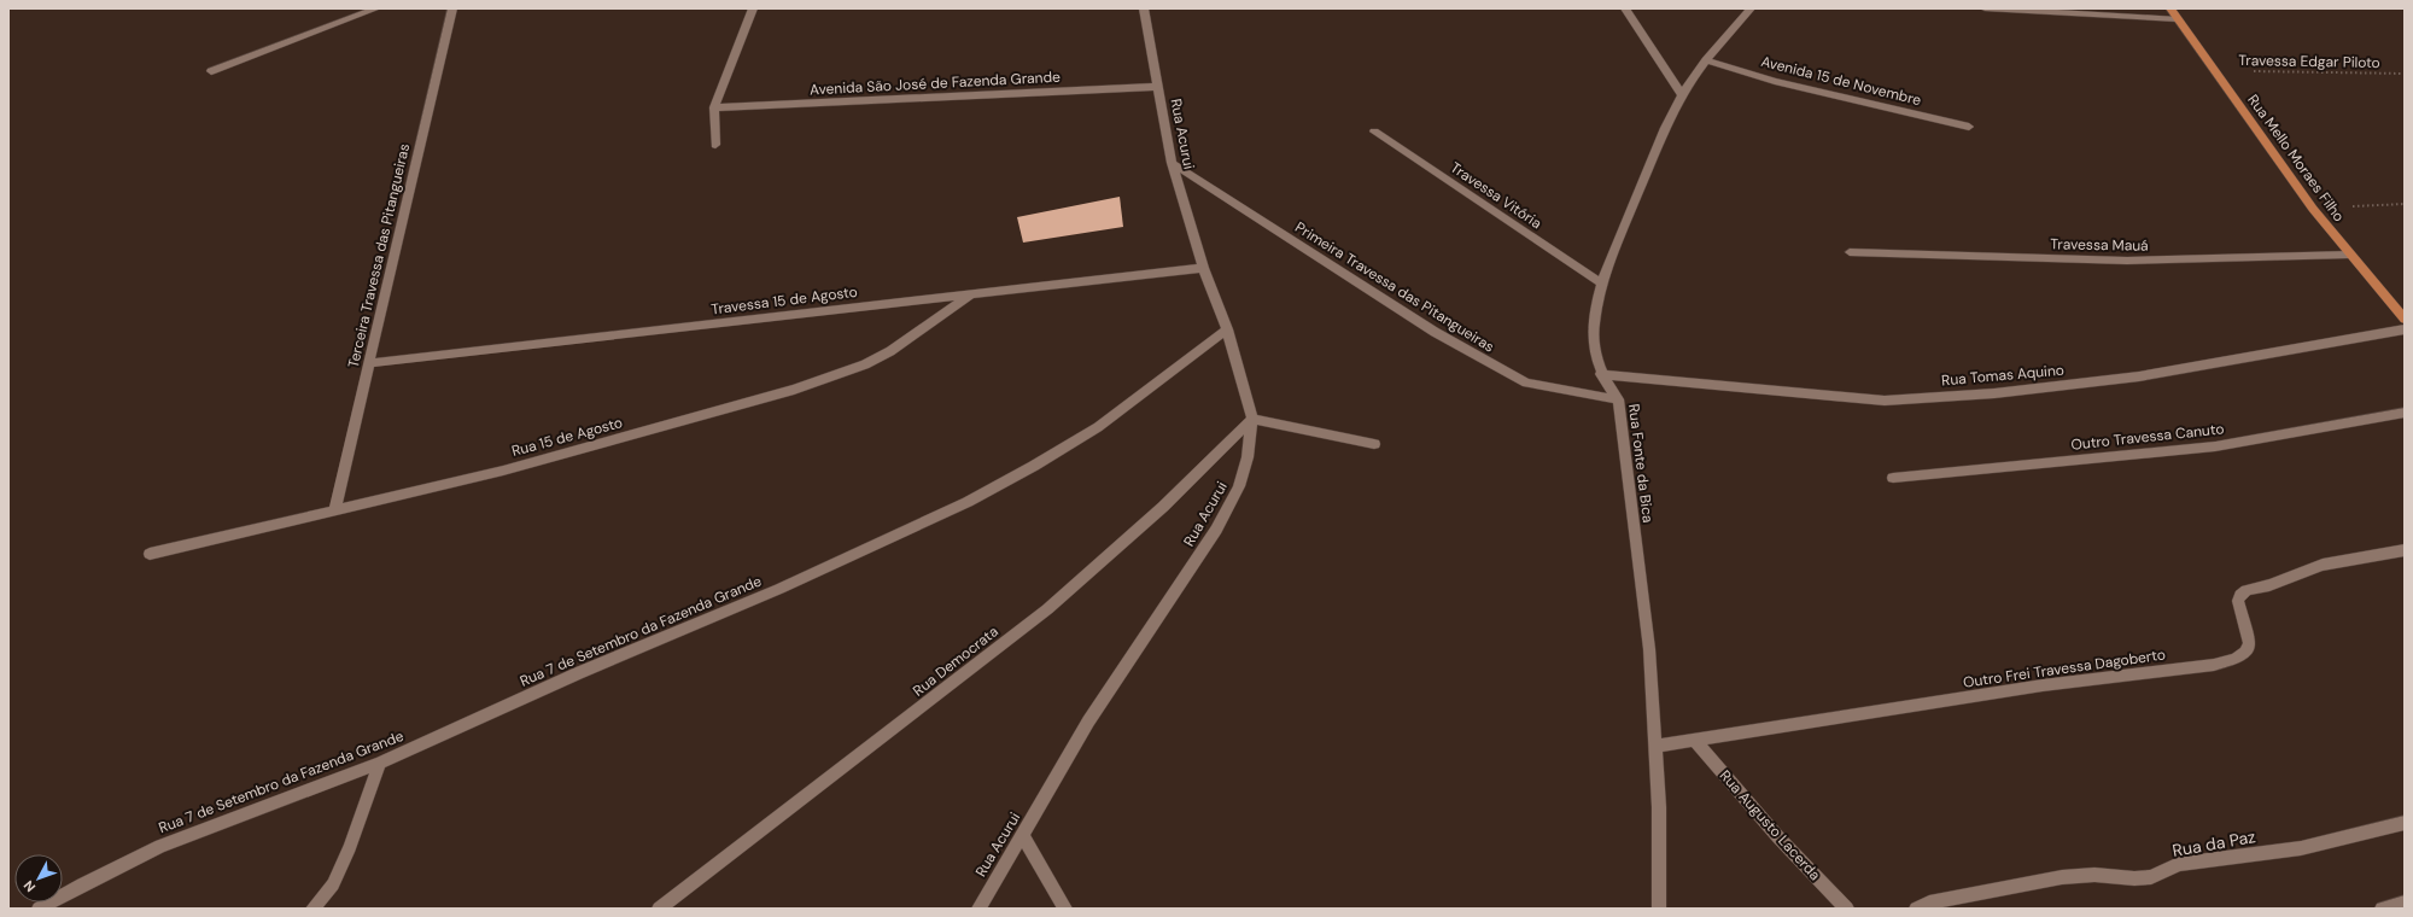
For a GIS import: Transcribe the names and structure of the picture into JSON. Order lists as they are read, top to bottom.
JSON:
{
  "streets": {
    "main road": ["Rua Mello Moraes Filho"],
    "street": [
      "Avenida 15 de Novembre",
      "Avenida São José de Fazenda Grande",
      "Rua Acurui",
      "Travessa Vitória",
      "Travessa Mauá",
      "Terceira Travessa das Pitangueiras",
      "Primeira Travessa das Pitangueiras",
      "Travessa 15 de Agosto",
      "Rua Tomas Aquino",
      "Rua 15 de Agosto",
      "Outro Travessa Canuto",
      "Rua Fonte da Bica",
      "Rua 7 de Setembro da Fazenda Grande",
      "Rua Democrata",
      "Outro Frei Travessa Dagoberto",
      "Rua Augusto Lacerda",
      "Rua da Paz"
    ],
    "path": ["Travessa Edgar Piloto"]
  },
  "crossings": [
    ["Travessa Edgar Piloto", "Rua Mello Moraes Filho"],
    ["Avenida 15 de Novembre", "Rua Fonte da Bica"],
    ["Avenida São José de Fazenda Grande", "Rua Acurui"],
    ["Rua Acurui", "Primeira Travessa das Pitangueiras"],
    ["Rua Acurui", "Travessa 15 de Agosto"],
    ["Rua Acurui", "Rua 7 de Setembro da Fazenda Grande"],
    ["Rua Acurui", "Rua Democrata"],
    ["Rua Mello Moraes Filho", "Travessa Mauá"],
    ["Travessa Vitória", "Rua Fonte da Bica"],
    ["Terceira Travessa das Pitangueiras", "Travessa 15 de Agosto"],
    ["Terceira Travessa das Pitangueiras", "Rua 15 de Agosto"],
    ["Primeira Travessa das Pitangueiras", "Rua Fonte da Bica"],
    ["Travessa 15 de Agosto", "Rua 15 de Agosto"],
    ["Rua Tomas Aquino", "Rua Fonte da Bica"],
    ["Rua Fonte da Bica", "Outro Frei Travessa Dagoberto"],
    ["Outro Frei Travessa Dagoberto", "Rua Augusto Lacerda"]
  ],
  "north": "bottom left"
}
